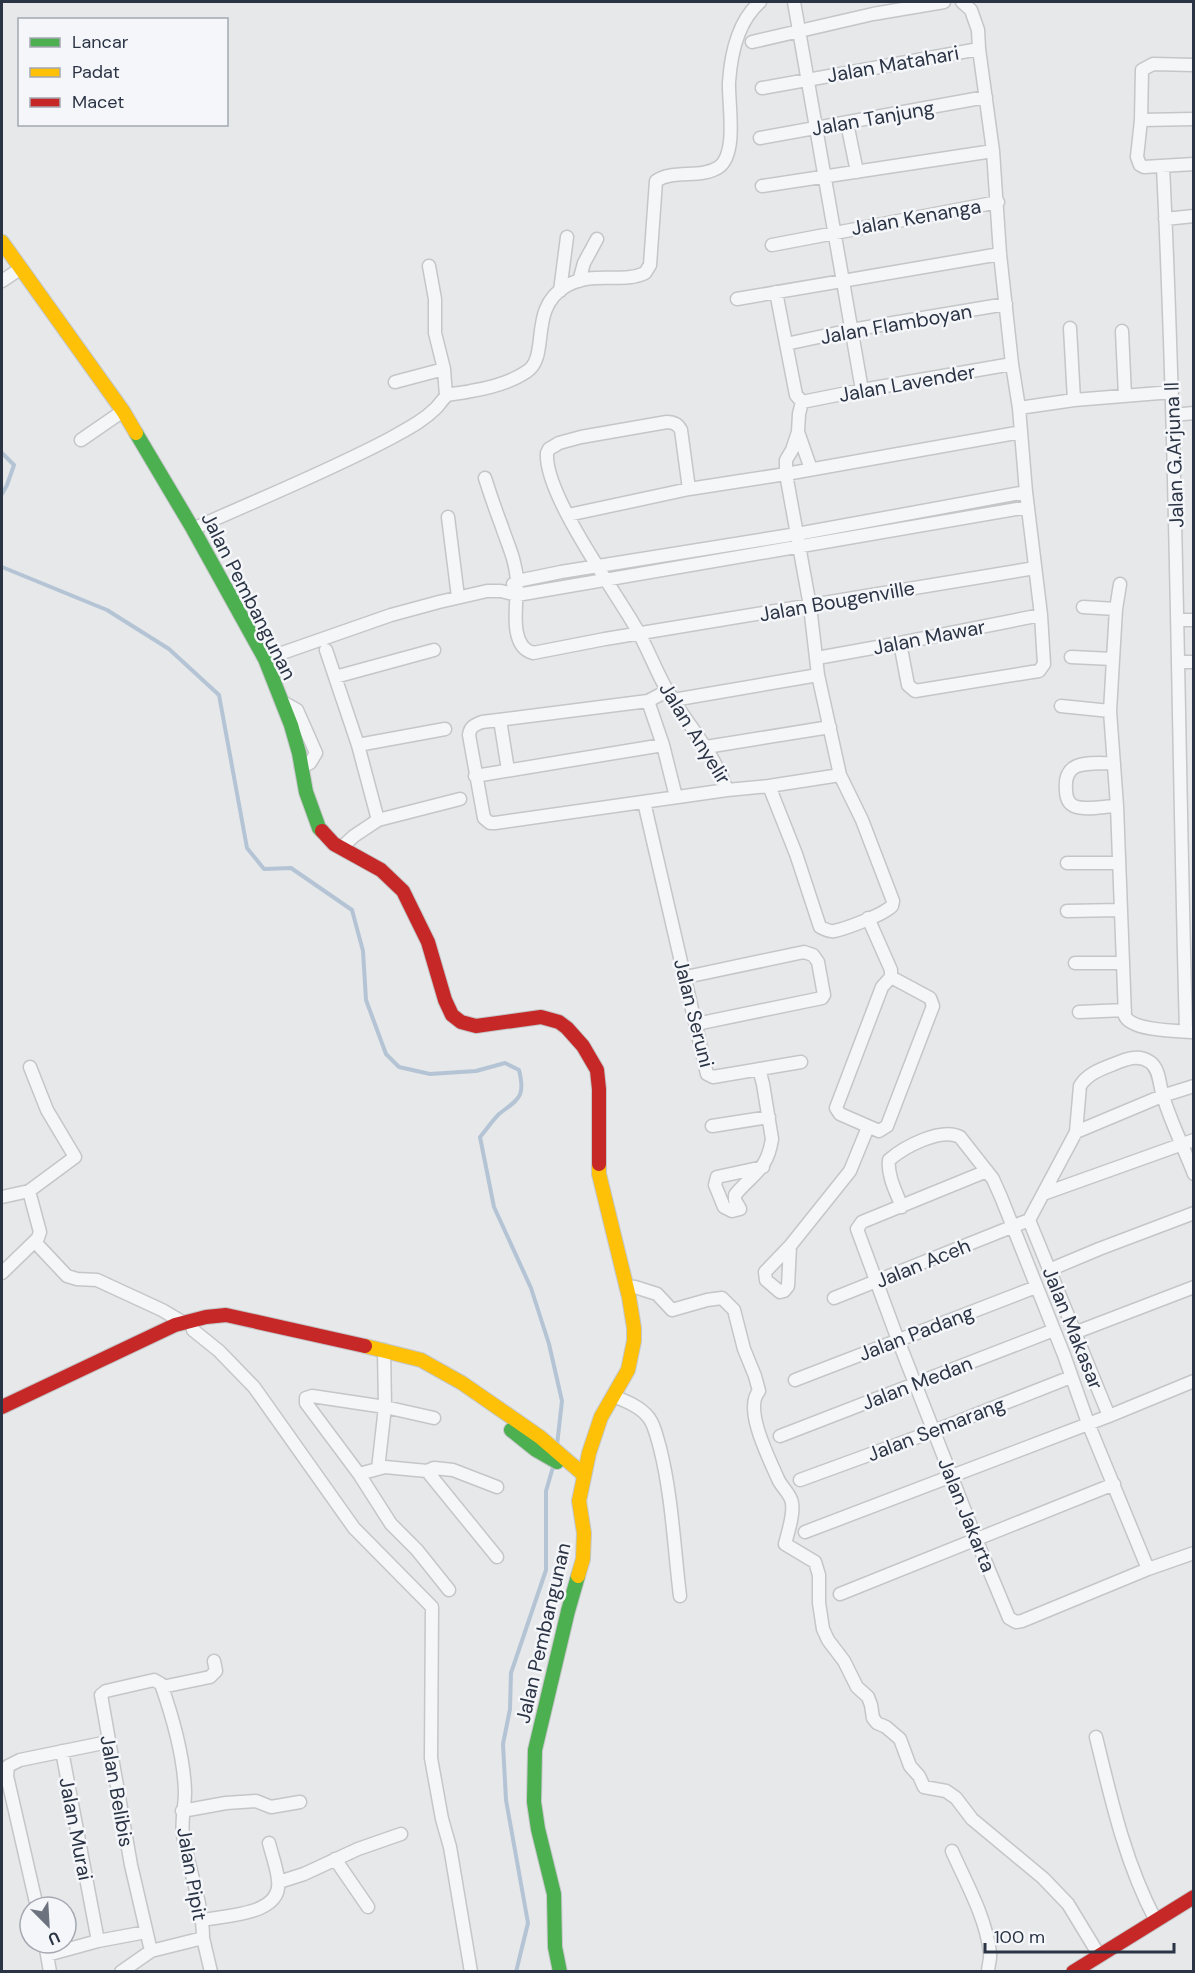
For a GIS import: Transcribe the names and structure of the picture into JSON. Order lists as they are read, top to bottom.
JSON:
{
  "streets": {
    "main road": ["Jalan Pembangunan"],
    "street": [
      "Jalan Matahari",
      "Jalan Tanjung",
      "Jalan Kenanga",
      "Jalan Flamboyan",
      "Jalan Lavender",
      "Jalan G.Arjuna ll",
      "Jalan Bougenville",
      "Jalan Mawar",
      "Jalan Anyelir",
      "Jalan Seruni",
      "Jalan Aceh",
      "Jalan Makasar",
      "Jalan Padang",
      "Jalan Medan",
      "Jalan Semarang",
      "Jalan Jakarta",
      "Jalan Belibis",
      "Jalan Murai",
      "Jalan Pipit"
    ]
  },
  "crossings": [
    ["Jalan Bougenville", "Jalan Anyelir"],
    ["Jalan Aceh", "Jalan Makasar"],
    ["Jalan Aceh", "Jalan Jakarta"],
    ["Jalan Makasar", "Jalan Padang"],
    ["Jalan Makasar", "Jalan Medan"],
    ["Jalan Makasar", "Jalan Semarang"],
    ["Jalan Makasar", "Jalan Jakarta"],
    ["Jalan Padang", "Jalan Jakarta"],
    ["Jalan Medan", "Jalan Jakarta"],
    ["Jalan Semarang", "Jalan Jakarta"],
    ["Jalan Belibis", "Jalan Pipit"]
  ],
  "legend": ["Lancar", "Padat", "Macet"],
  "scale_bar": "100 m",
  "north": "bottom right"
}
